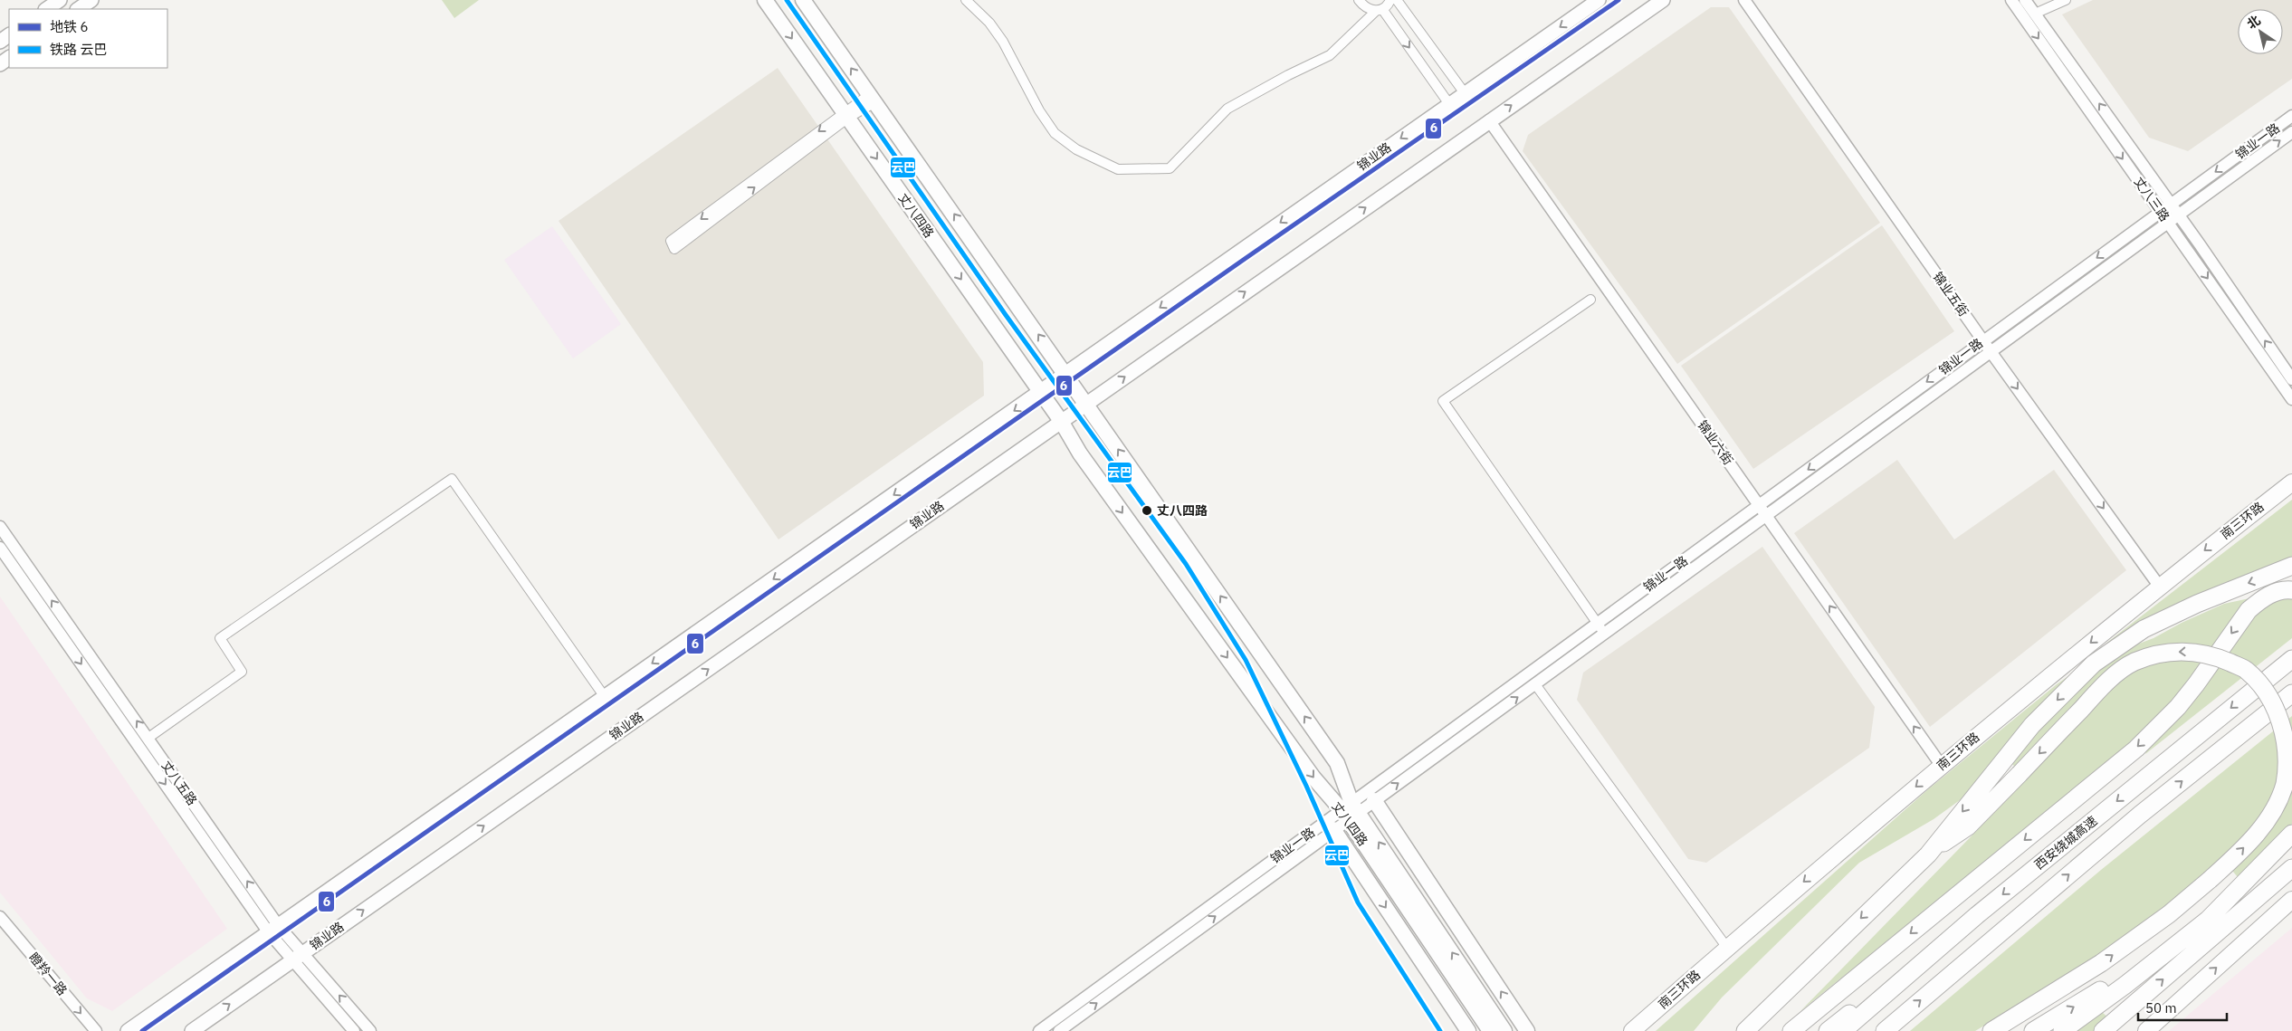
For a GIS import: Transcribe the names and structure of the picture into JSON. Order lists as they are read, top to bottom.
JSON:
{
  "streets": {
    "highway": ["南三环路", "西安绕城高速"],
    "main road": ["锦业路", "丈八四路"],
    "street": [
      "锦业一路",
      "丈八三路",
      "锦业五街",
      "锦业六街",
      "丈八五路",
      "瞪羚一路"
    ]
  },
  "crossings": [
    ["锦业一路", "丈八三路"],
    ["锦业一路", "丈八四路"],
    ["锦业一路", "锦业五街"],
    ["锦业一路", "锦业六街"],
    ["锦业路", "丈八四路"],
    ["锦业路", "锦业六街"],
    ["锦业路", "丈八五路"],
    ["锦业五街", "南三环路"],
    ["锦业六街", "南三环路"]
  ],
  "one_way": ["锦业五街", "锦业六街", "瞪羚一路"],
  "places": ["丈八四路"],
  "lines": ["metro line 6", "rail line 云巴"],
  "legend": ["地铁 6", "铁路 云巴"],
  "scale_bar": "50 m",
  "north": "top left"
}
